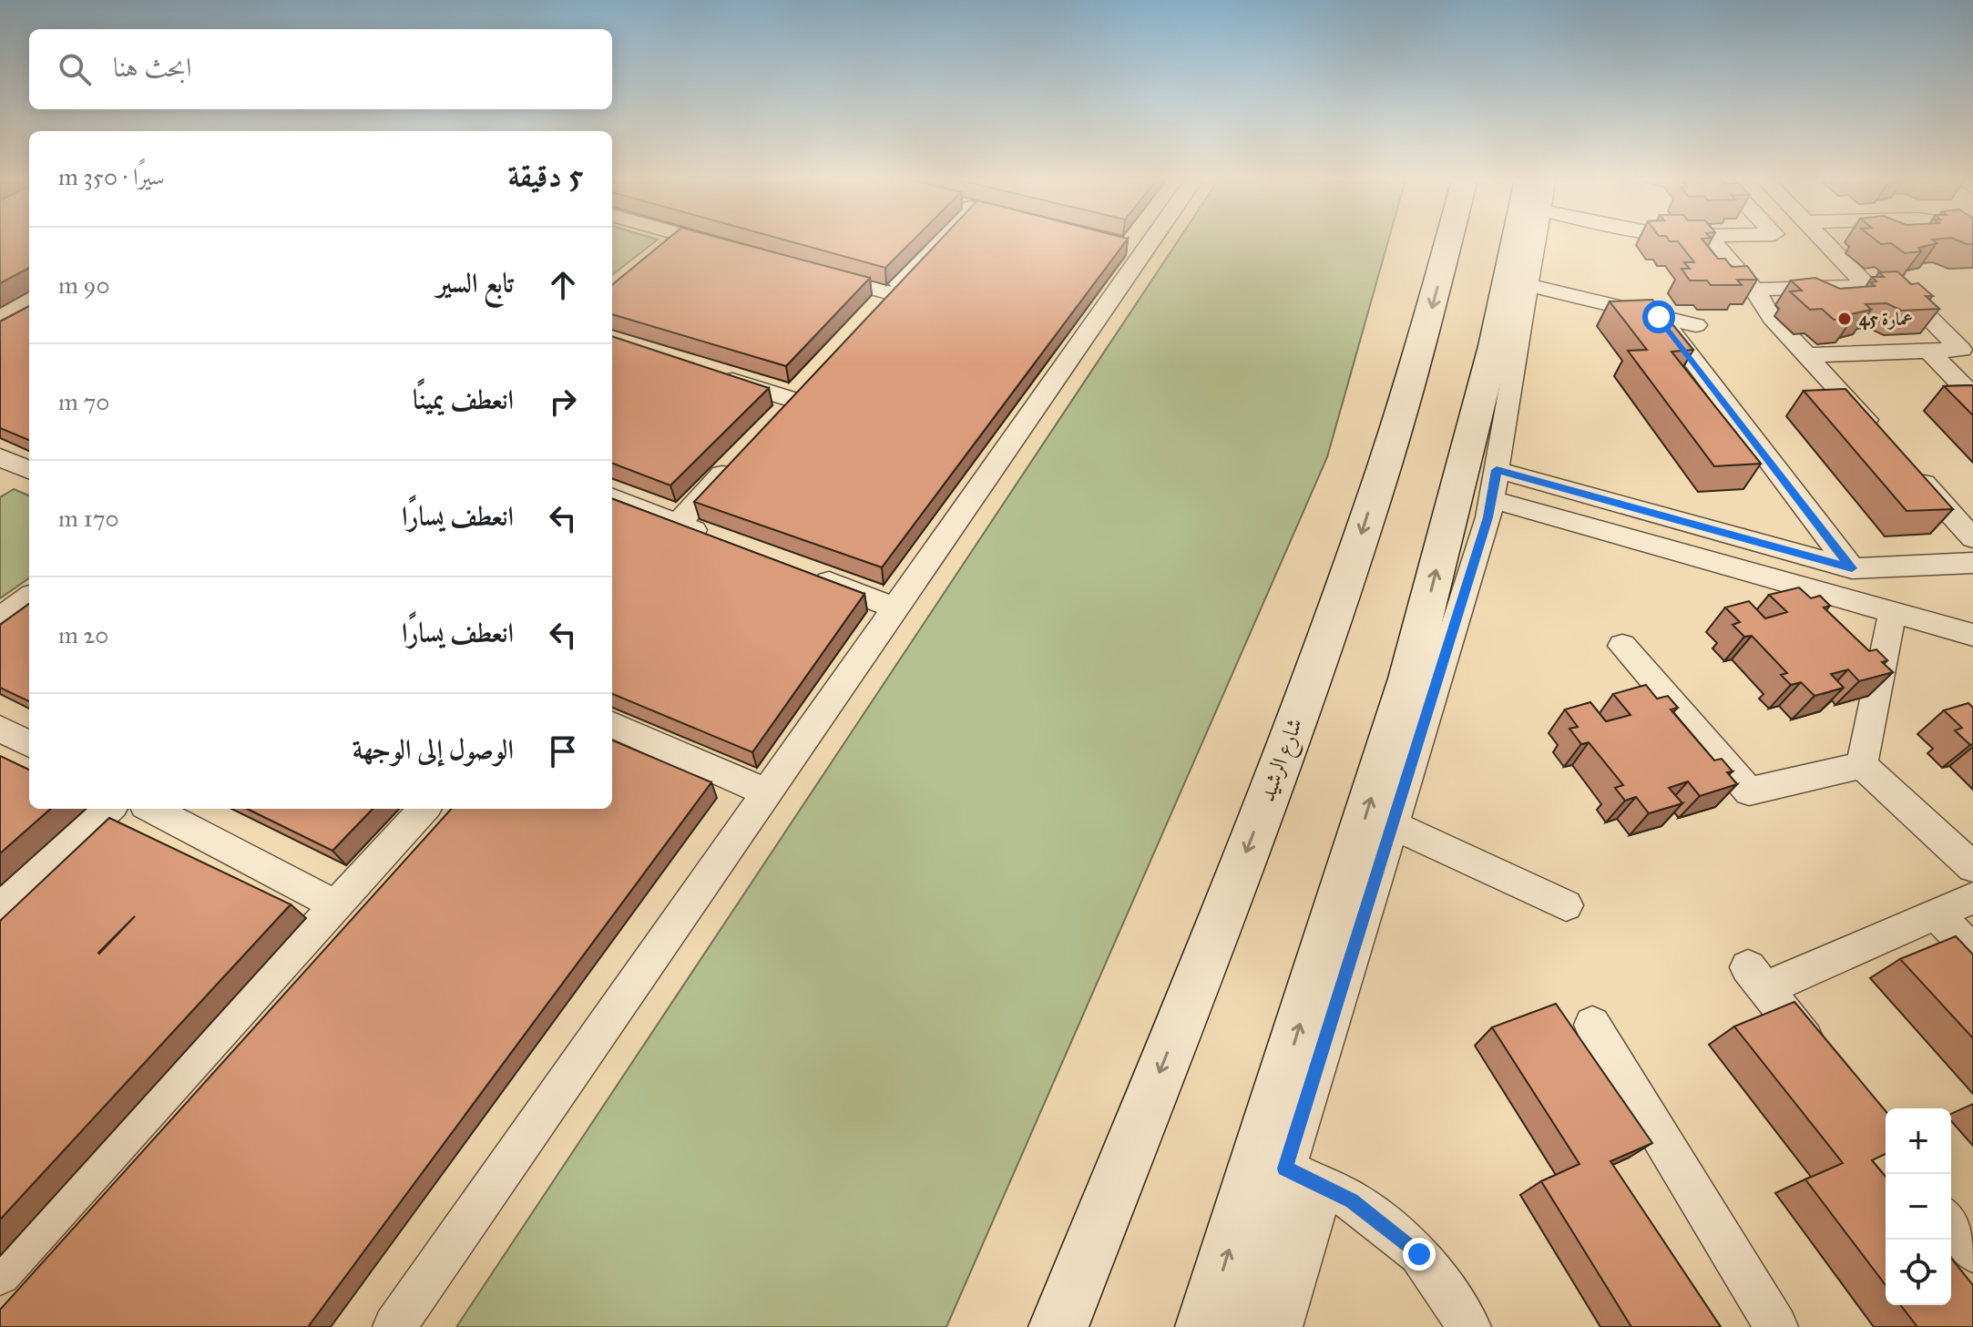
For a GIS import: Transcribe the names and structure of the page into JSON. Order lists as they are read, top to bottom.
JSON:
{
  "streets": {
    "street": ["شارع الرشيد"]
  },
  "places": ["عمارة 45"],
  "page": {
    "search": "ابحث هنا",
    "heading": ["5 دقيقة", "سيرًا · 350 m"],
    "list": [
      ["تابع السير", "90 m"],
      ["انعطف يمينًا", "70 m"],
      ["انعطف يسارًا", "170 m"],
      ["انعطف يسارًا", "20 m"],
      "الوصول إلى الوجهة"
    ],
    "map_buttons": ["+", "−"]
  }
}
